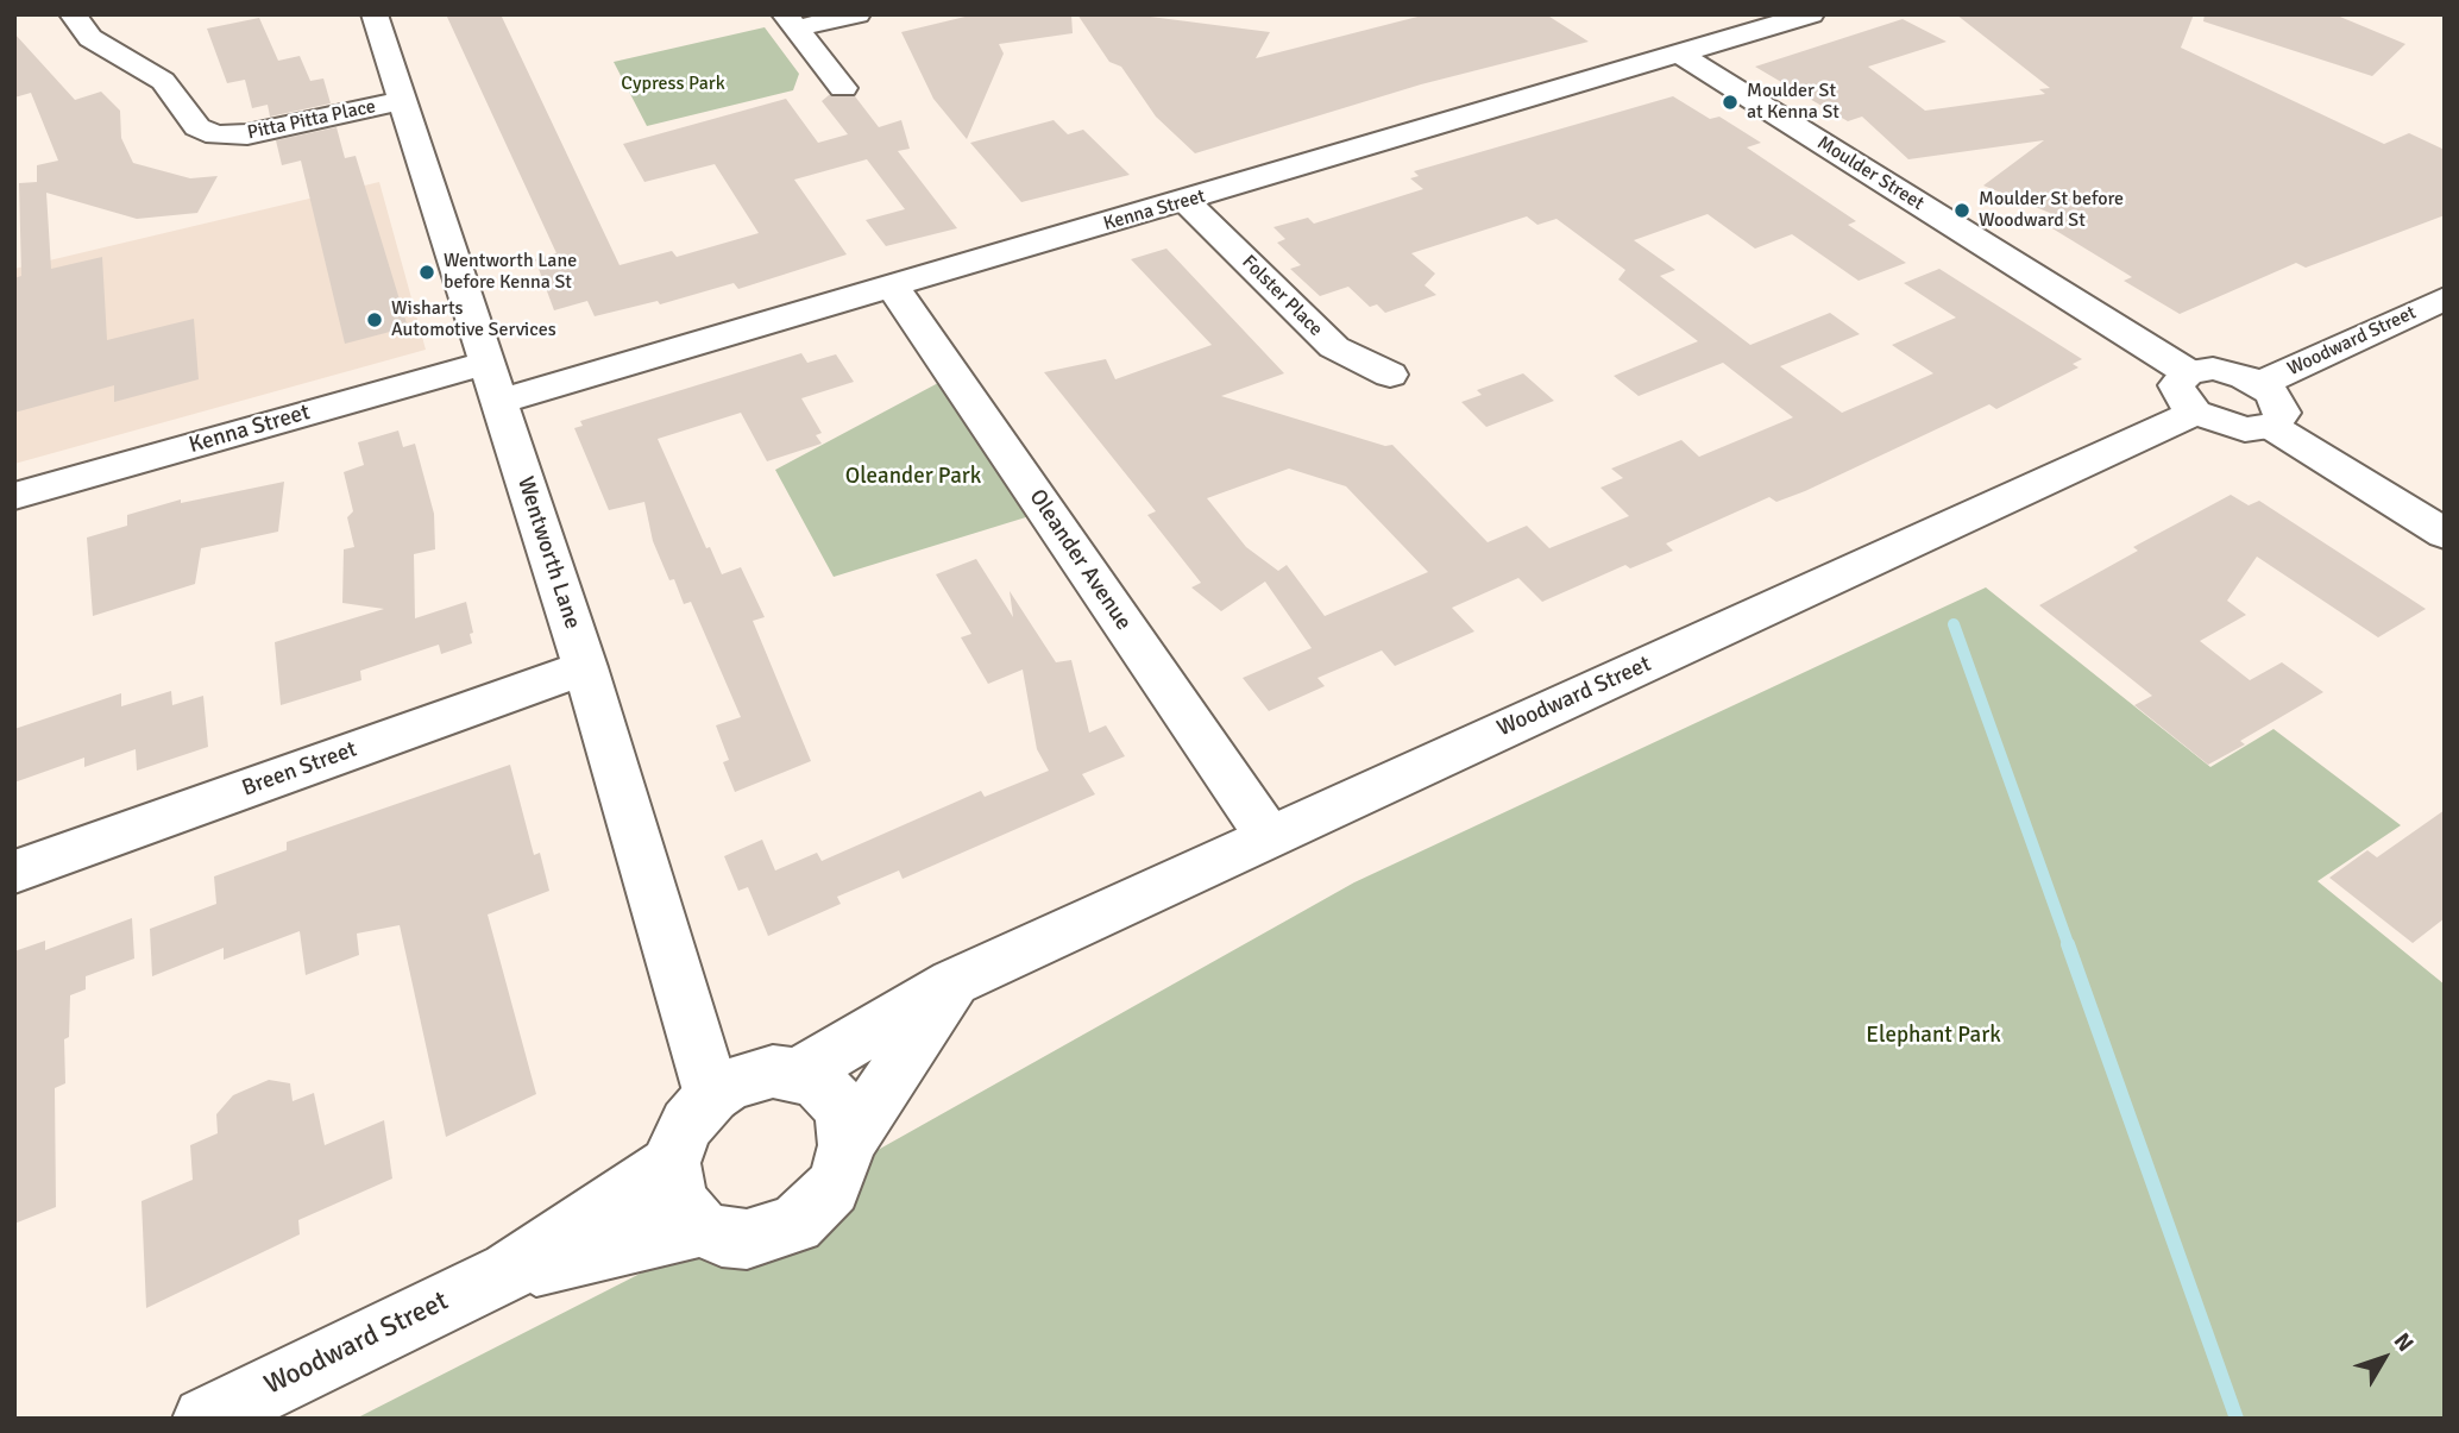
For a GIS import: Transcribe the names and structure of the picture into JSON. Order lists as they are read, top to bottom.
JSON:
{
  "streets": {
    "street": [
      "Pitta Pitta Place",
      "Moulder Street",
      "Kenna Street",
      "Folster Place",
      "Woodward Street",
      "Wentworth Lane",
      "Oleander Avenue",
      "Breen Street"
    ]
  },
  "crossings": [
    ["Pitta Pitta Place", "Wentworth Lane"],
    ["Moulder Street", "Kenna Street"],
    ["Moulder Street", "Woodward Street"],
    ["Kenna Street", "Folster Place"],
    ["Kenna Street", "Wentworth Lane"],
    ["Kenna Street", "Oleander Avenue"],
    ["Woodward Street", "Wentworth Lane"],
    ["Woodward Street", "Oleander Avenue"],
    ["Wentworth Lane", "Breen Street"]
  ],
  "parks": ["Cypress Park", "Oleander Park", "Elephant Park"],
  "places": [
    "Moulder St at Kenna St",
    "Moulder St before Woodward St",
    "Wentworth Lane before Kenna St",
    "Wisharts Automotive Services"
  ],
  "north": "top right"
}
